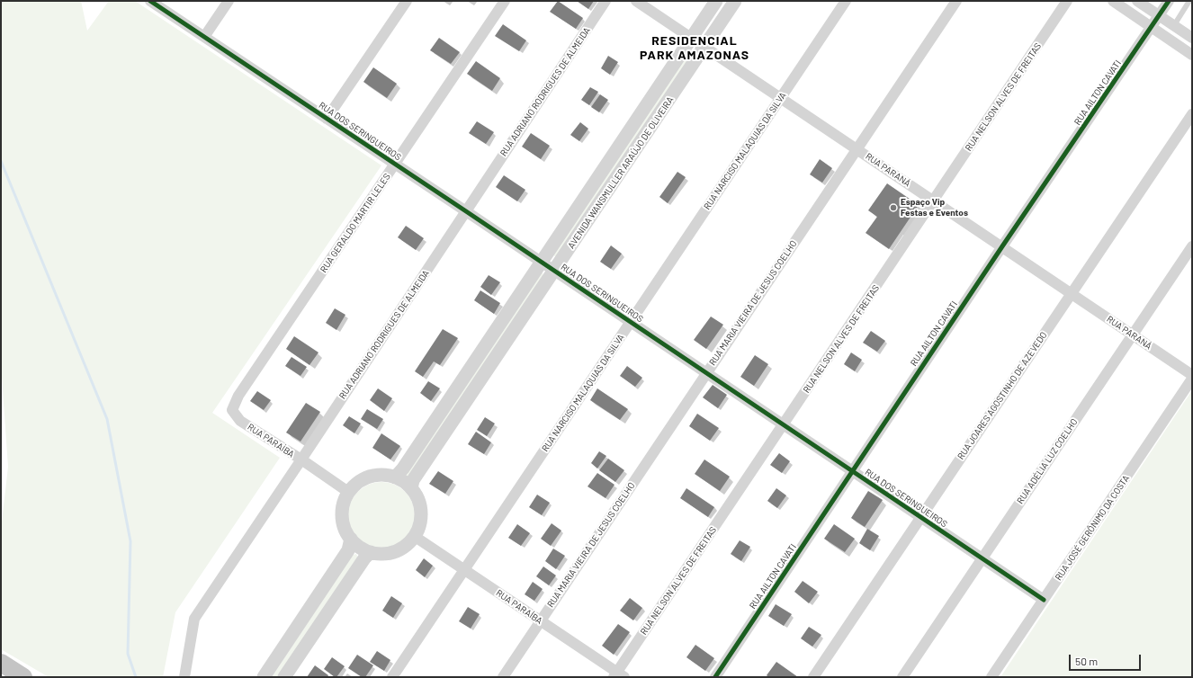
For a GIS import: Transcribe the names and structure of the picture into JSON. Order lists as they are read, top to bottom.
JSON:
{
  "streets": {
    "street": [
      "RUA ADRIANO RODRIGUES DE ALMEIDA",
      "RUA AILTON CAVATI",
      "RUA NELSON ALVES DE FREITAS",
      "RUA DOS SERINGUEIROS",
      "RUA NARCISO MALAQUIAS DA SILVA",
      "RUA PARANÁ",
      "AVENIDA WANSMULLER ARAÚJO DE OLIVEIRA",
      "RUA GERALDO MARTIR LELES",
      "RUA MARIA VIEIRA DE JESUS COELHO",
      "RUA JOARES AGOSTINHO DE AZEVEDO",
      "RUA PARAÍBA",
      "RUA ADÉLIA LUZ COELHO",
      "RUA JOSÉ GERÔNIMO DA COSTA"
    ]
  },
  "crossings": [
    ["RUA ADRIANO RODRIGUES DE ALMEIDA", "RUA DOS SERINGUEIROS"],
    ["RUA ADRIANO RODRIGUES DE ALMEIDA", "RUA PARAÍBA"],
    ["RUA AILTON CAVATI", "RUA DOS SERINGUEIROS"],
    ["RUA AILTON CAVATI", "RUA PARANÁ"],
    ["RUA NELSON ALVES DE FREITAS", "RUA DOS SERINGUEIROS"],
    ["RUA NELSON ALVES DE FREITAS", "RUA PARANÁ"],
    ["RUA NELSON ALVES DE FREITAS", "RUA PARAÍBA"],
    ["RUA DOS SERINGUEIROS", "RUA NARCISO MALAQUIAS DA SILVA"],
    ["RUA DOS SERINGUEIROS", "AVENIDA WANSMULLER ARAÚJO DE OLIVEIRA"],
    ["RUA DOS SERINGUEIROS", "RUA GERALDO MARTIR LELES"],
    ["RUA DOS SERINGUEIROS", "RUA MARIA VIEIRA DE JESUS COELHO"],
    ["RUA DOS SERINGUEIROS", "RUA JOARES AGOSTINHO DE AZEVEDO"],
    ["RUA DOS SERINGUEIROS", "RUA ADÉLIA LUZ COELHO"],
    ["RUA DOS SERINGUEIROS", "RUA JOSÉ GERÔNIMO DA COSTA"],
    ["RUA NARCISO MALAQUIAS DA SILVA", "RUA PARANÁ"],
    ["RUA NARCISO MALAQUIAS DA SILVA", "RUA PARAÍBA"],
    ["RUA PARANÁ", "AVENIDA WANSMULLER ARAÚJO DE OLIVEIRA"],
    ["RUA PARANÁ", "RUA MARIA VIEIRA DE JESUS COELHO"],
    ["RUA PARANÁ", "RUA JOARES AGOSTINHO DE AZEVEDO"],
    ["RUA PARANÁ", "RUA ADÉLIA LUZ COELHO"],
    ["AVENIDA WANSMULLER ARAÚJO DE OLIVEIRA", "RUA PARAÍBA"],
    ["RUA GERALDO MARTIR LELES", "RUA PARAÍBA"],
    ["RUA MARIA VIEIRA DE JESUS COELHO", "RUA PARAÍBA"]
  ],
  "districts": ["RESIDENCIAL PARK AMAZONAS"],
  "places": ["Espaço Vip Festas e Eventos"],
  "scale_bar": "50 m"
}
